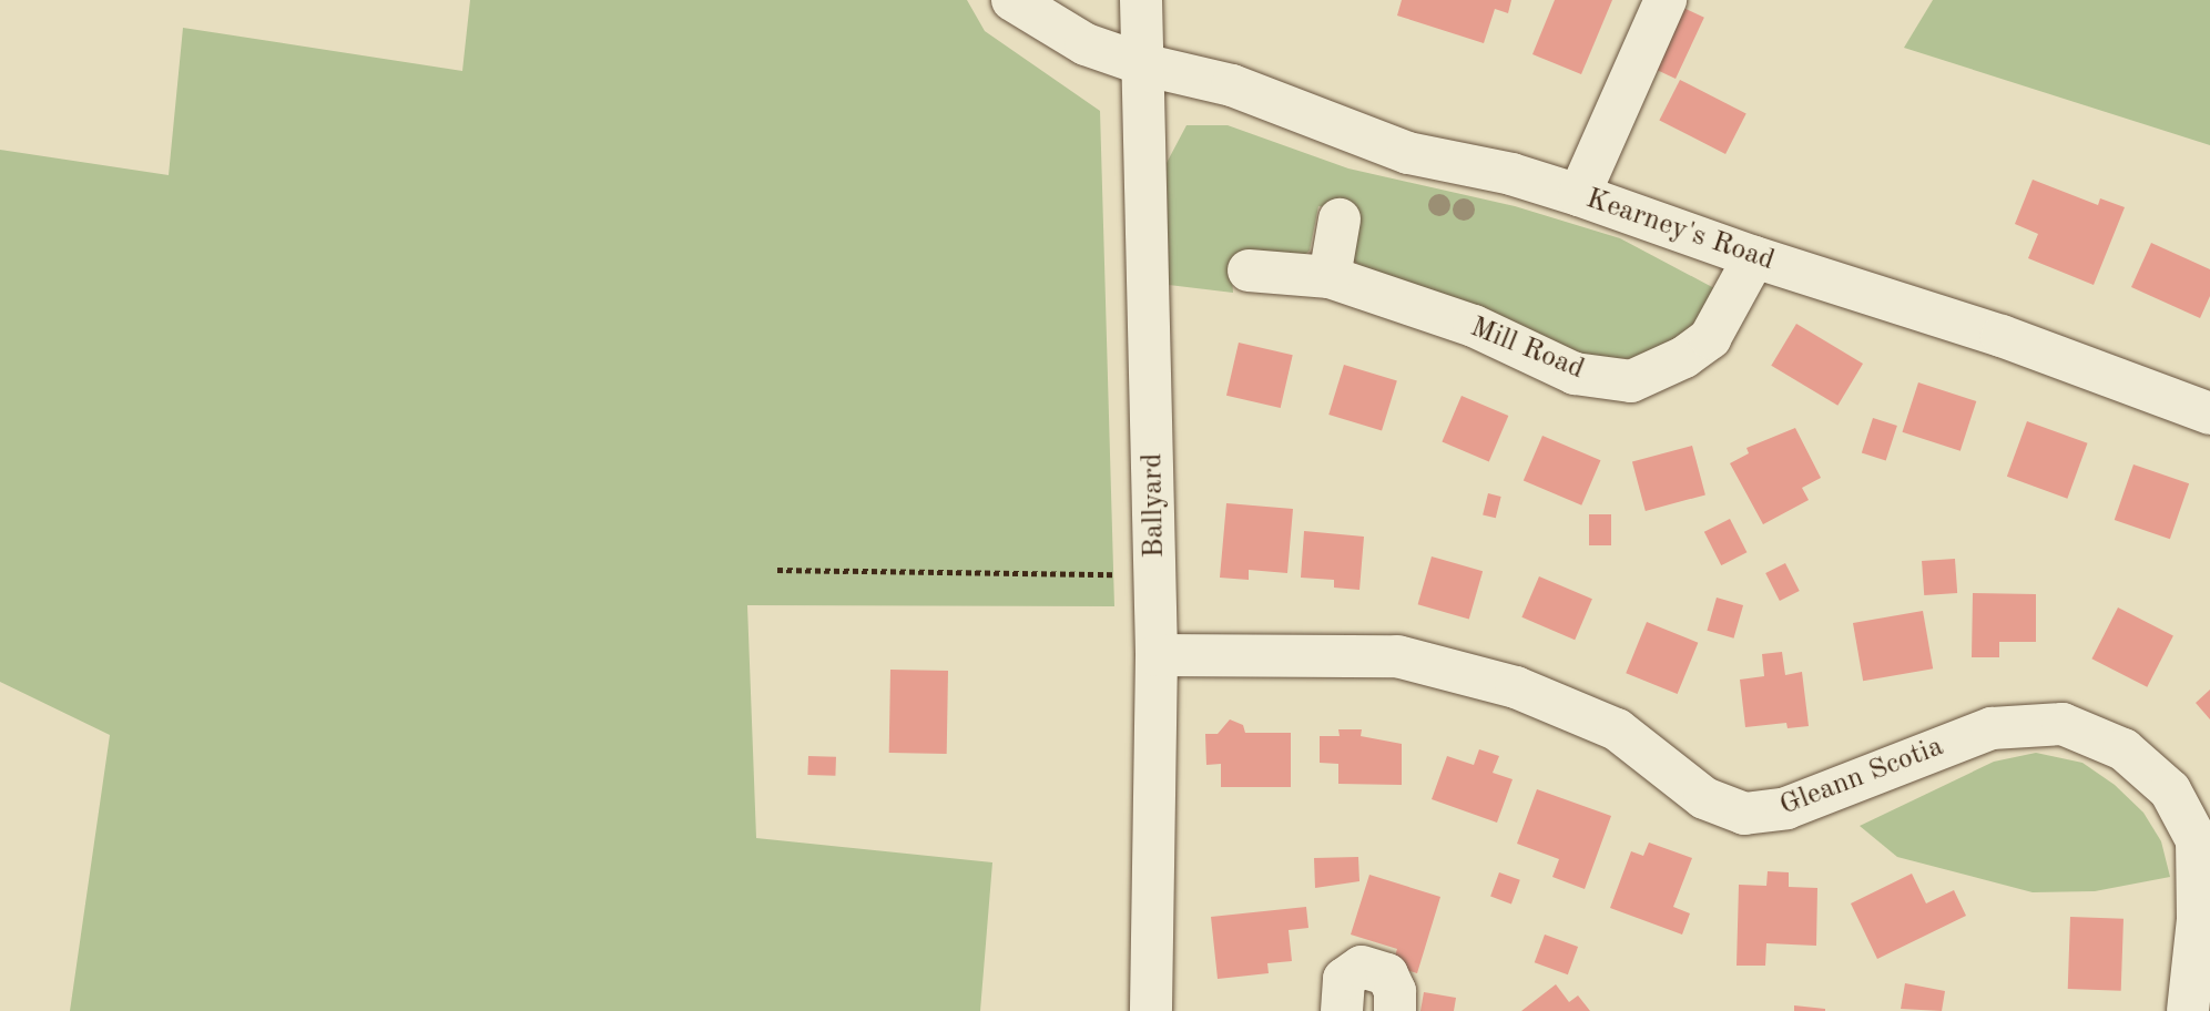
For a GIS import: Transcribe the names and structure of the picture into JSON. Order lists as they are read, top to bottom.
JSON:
{
  "streets": {
    "street": [
      "Kearney's Road",
      "Mill Road",
      "Ballyard",
      "Gleann Scotia"
    ]
  },
  "crossings": [
    ["Kearney's Road", "Mill Road"],
    ["Kearney's Road", "Ballyard"],
    ["Ballyard", "Gleann Scotia"]
  ]
}
